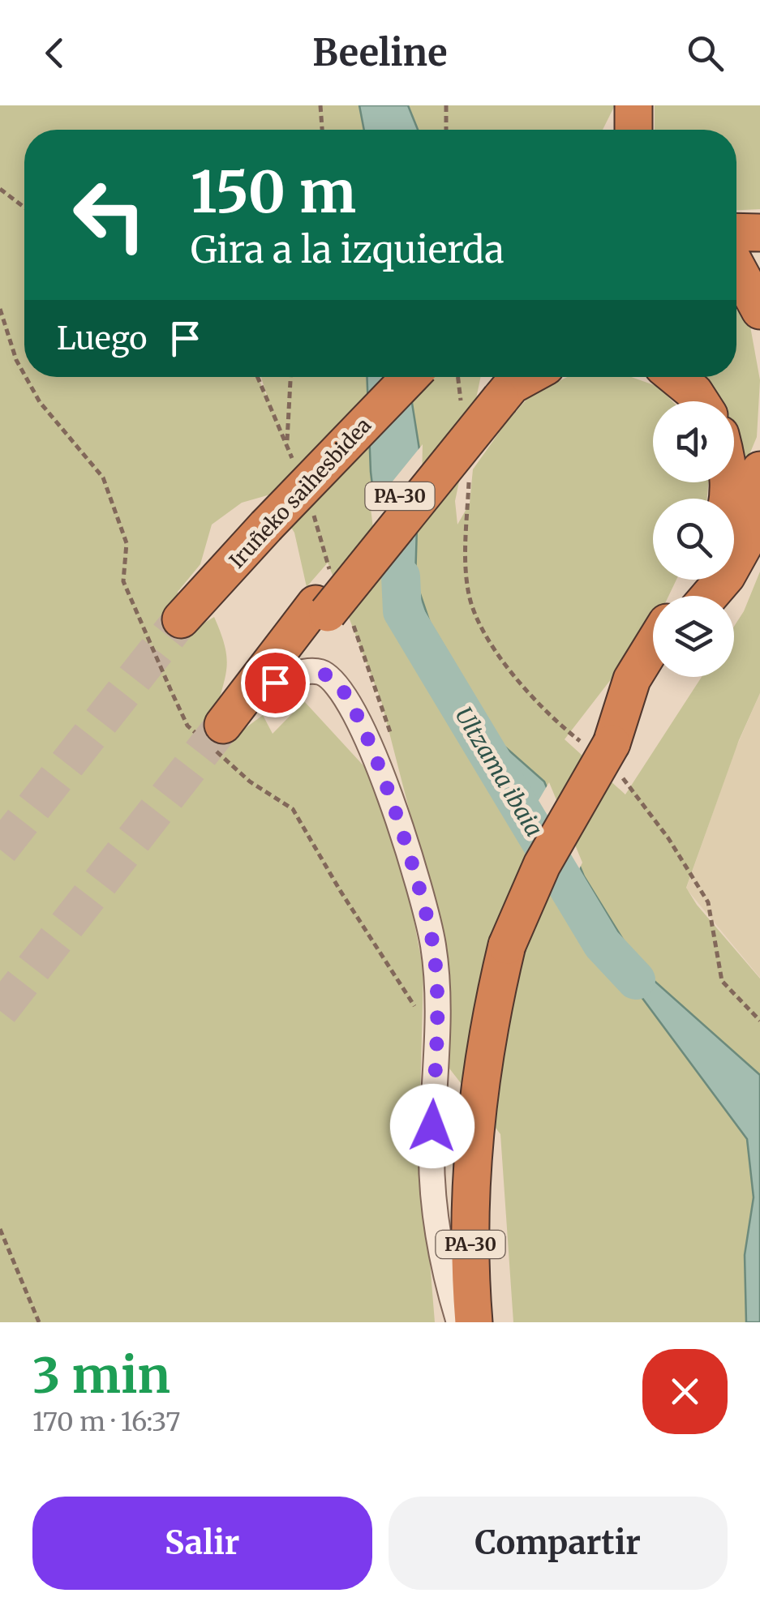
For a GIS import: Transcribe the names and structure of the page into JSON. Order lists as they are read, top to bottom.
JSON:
{
  "streets": {
    "highway": ["Iruñeko saihesbidea", "PA-30"]
  },
  "water": ["Ultzama ibaia"],
  "page": {
    "header": "Beeline",
    "turn": ["150 m", "Gira a la izquierda"],
    "then": "Luego",
    "heading": ["3 min", "170 m · 16:37"],
    "buttons": ["Salir", "Compartir"]
  }
}
